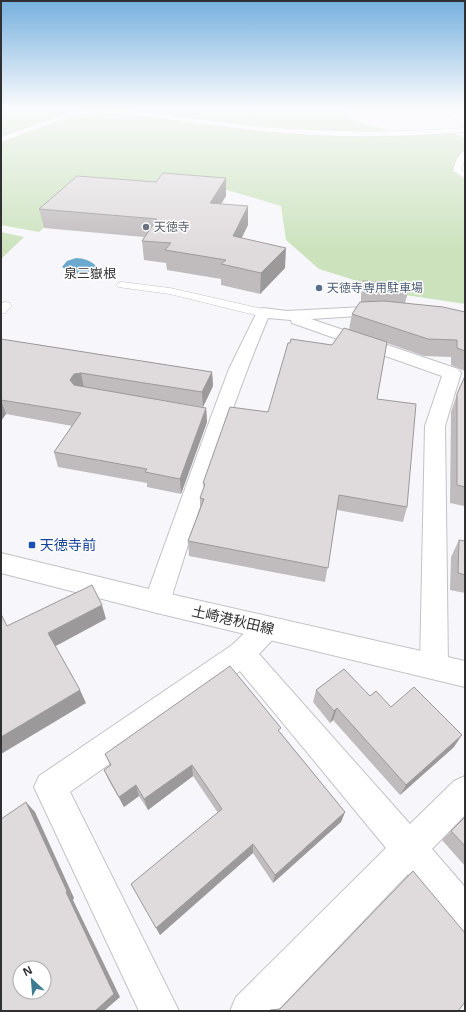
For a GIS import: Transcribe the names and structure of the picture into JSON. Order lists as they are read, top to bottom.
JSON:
{
  "streets": {
    "street": ["土崎港秋田線"]
  },
  "districts": ["泉三嶽根"],
  "places": {
    "other": ["天徳寺", "天徳寺専用駐車場"],
    "transit": ["天徳寺前"]
  },
  "north": "top left"
}
